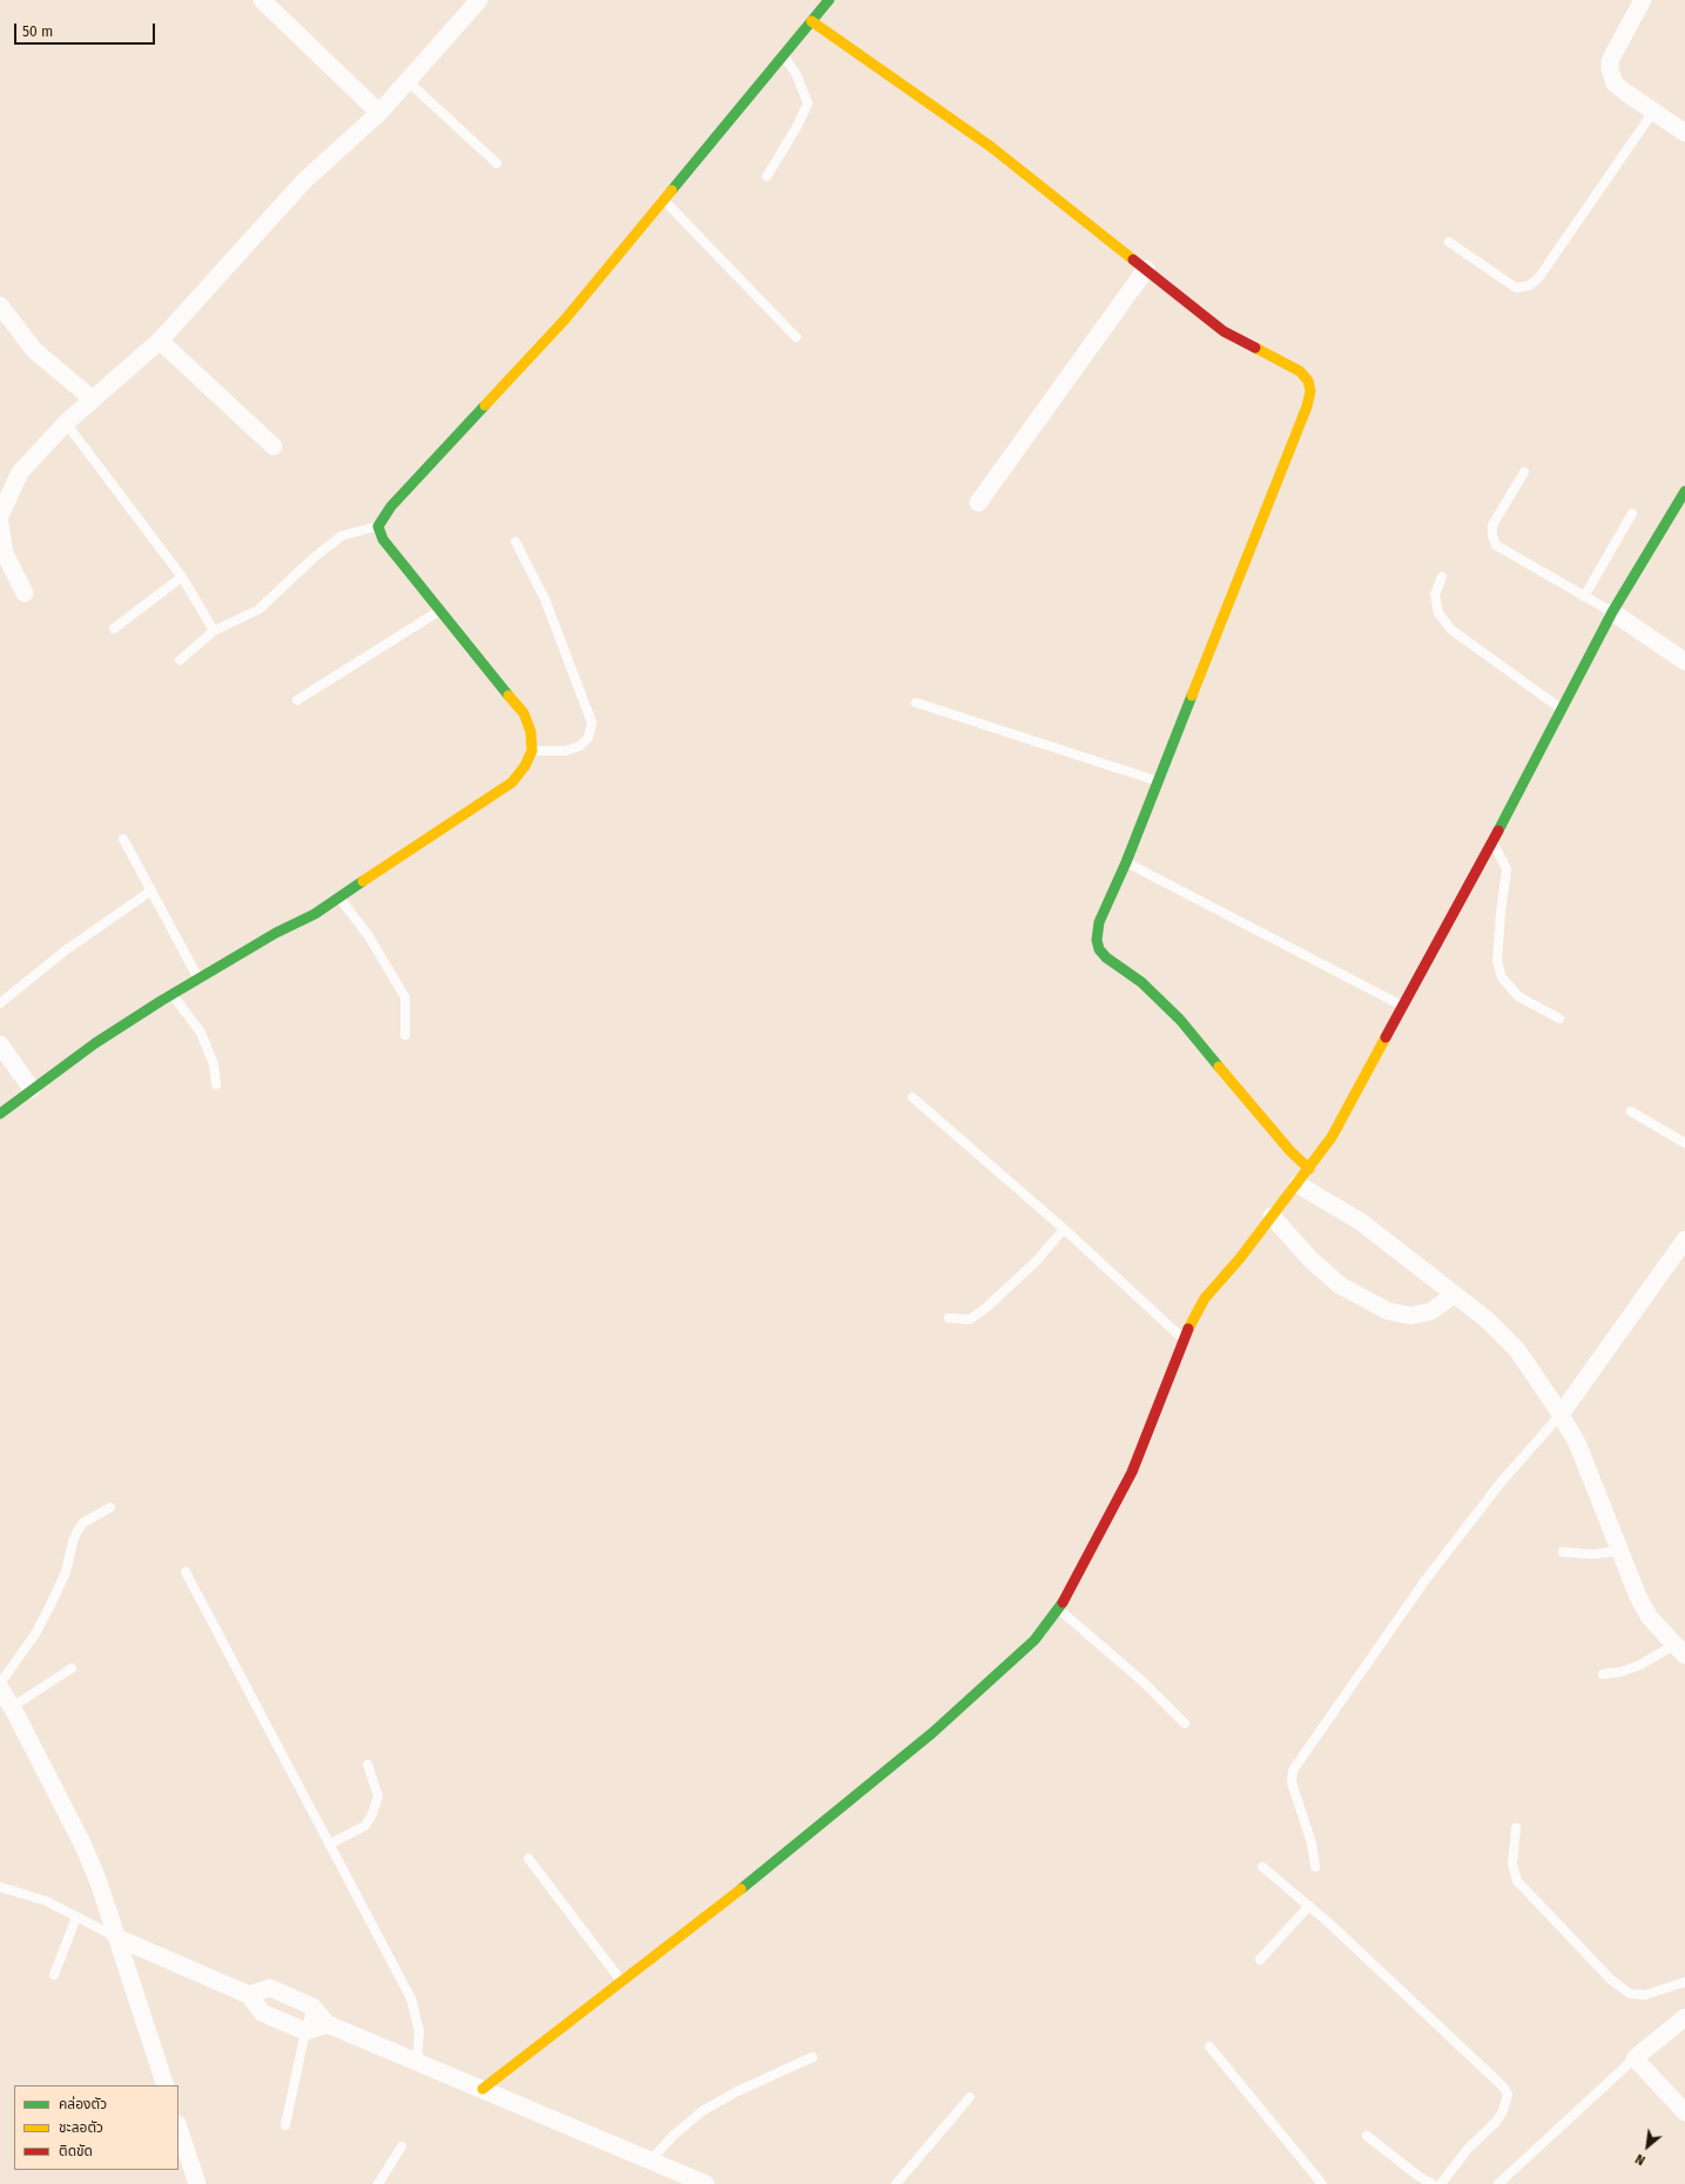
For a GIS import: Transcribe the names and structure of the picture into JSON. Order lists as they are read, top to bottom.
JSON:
{
  "legend": ["คล่องตัว", "ชะลอตัว", "ติดขัด"],
  "scale_bar": "50 m",
  "north": "bottom left"
}
